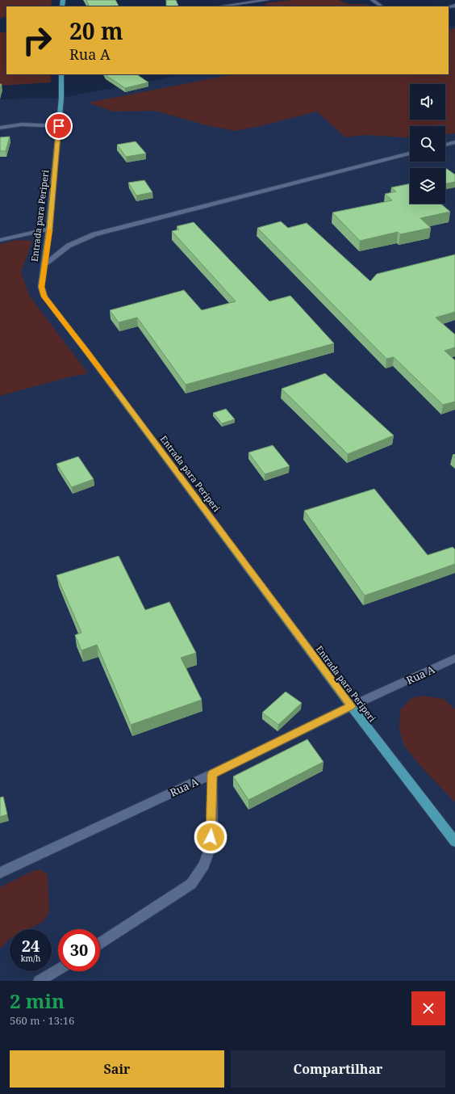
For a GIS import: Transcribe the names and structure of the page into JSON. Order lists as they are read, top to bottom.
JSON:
{
  "streets": {
    "main road": ["Entrada para Periperi"],
    "street": ["Rua A"]
  },
  "crossings": [
    ["Entrada para Periperi", "Rua A"]
  ],
  "page": {
    "turn": ["20 m", "Rua A"],
    "speed": "24 km/h",
    "limit": "30",
    "heading": ["2 min", "560 m · 13:16"],
    "buttons": ["Sair", "Compartilhar"]
  }
}
